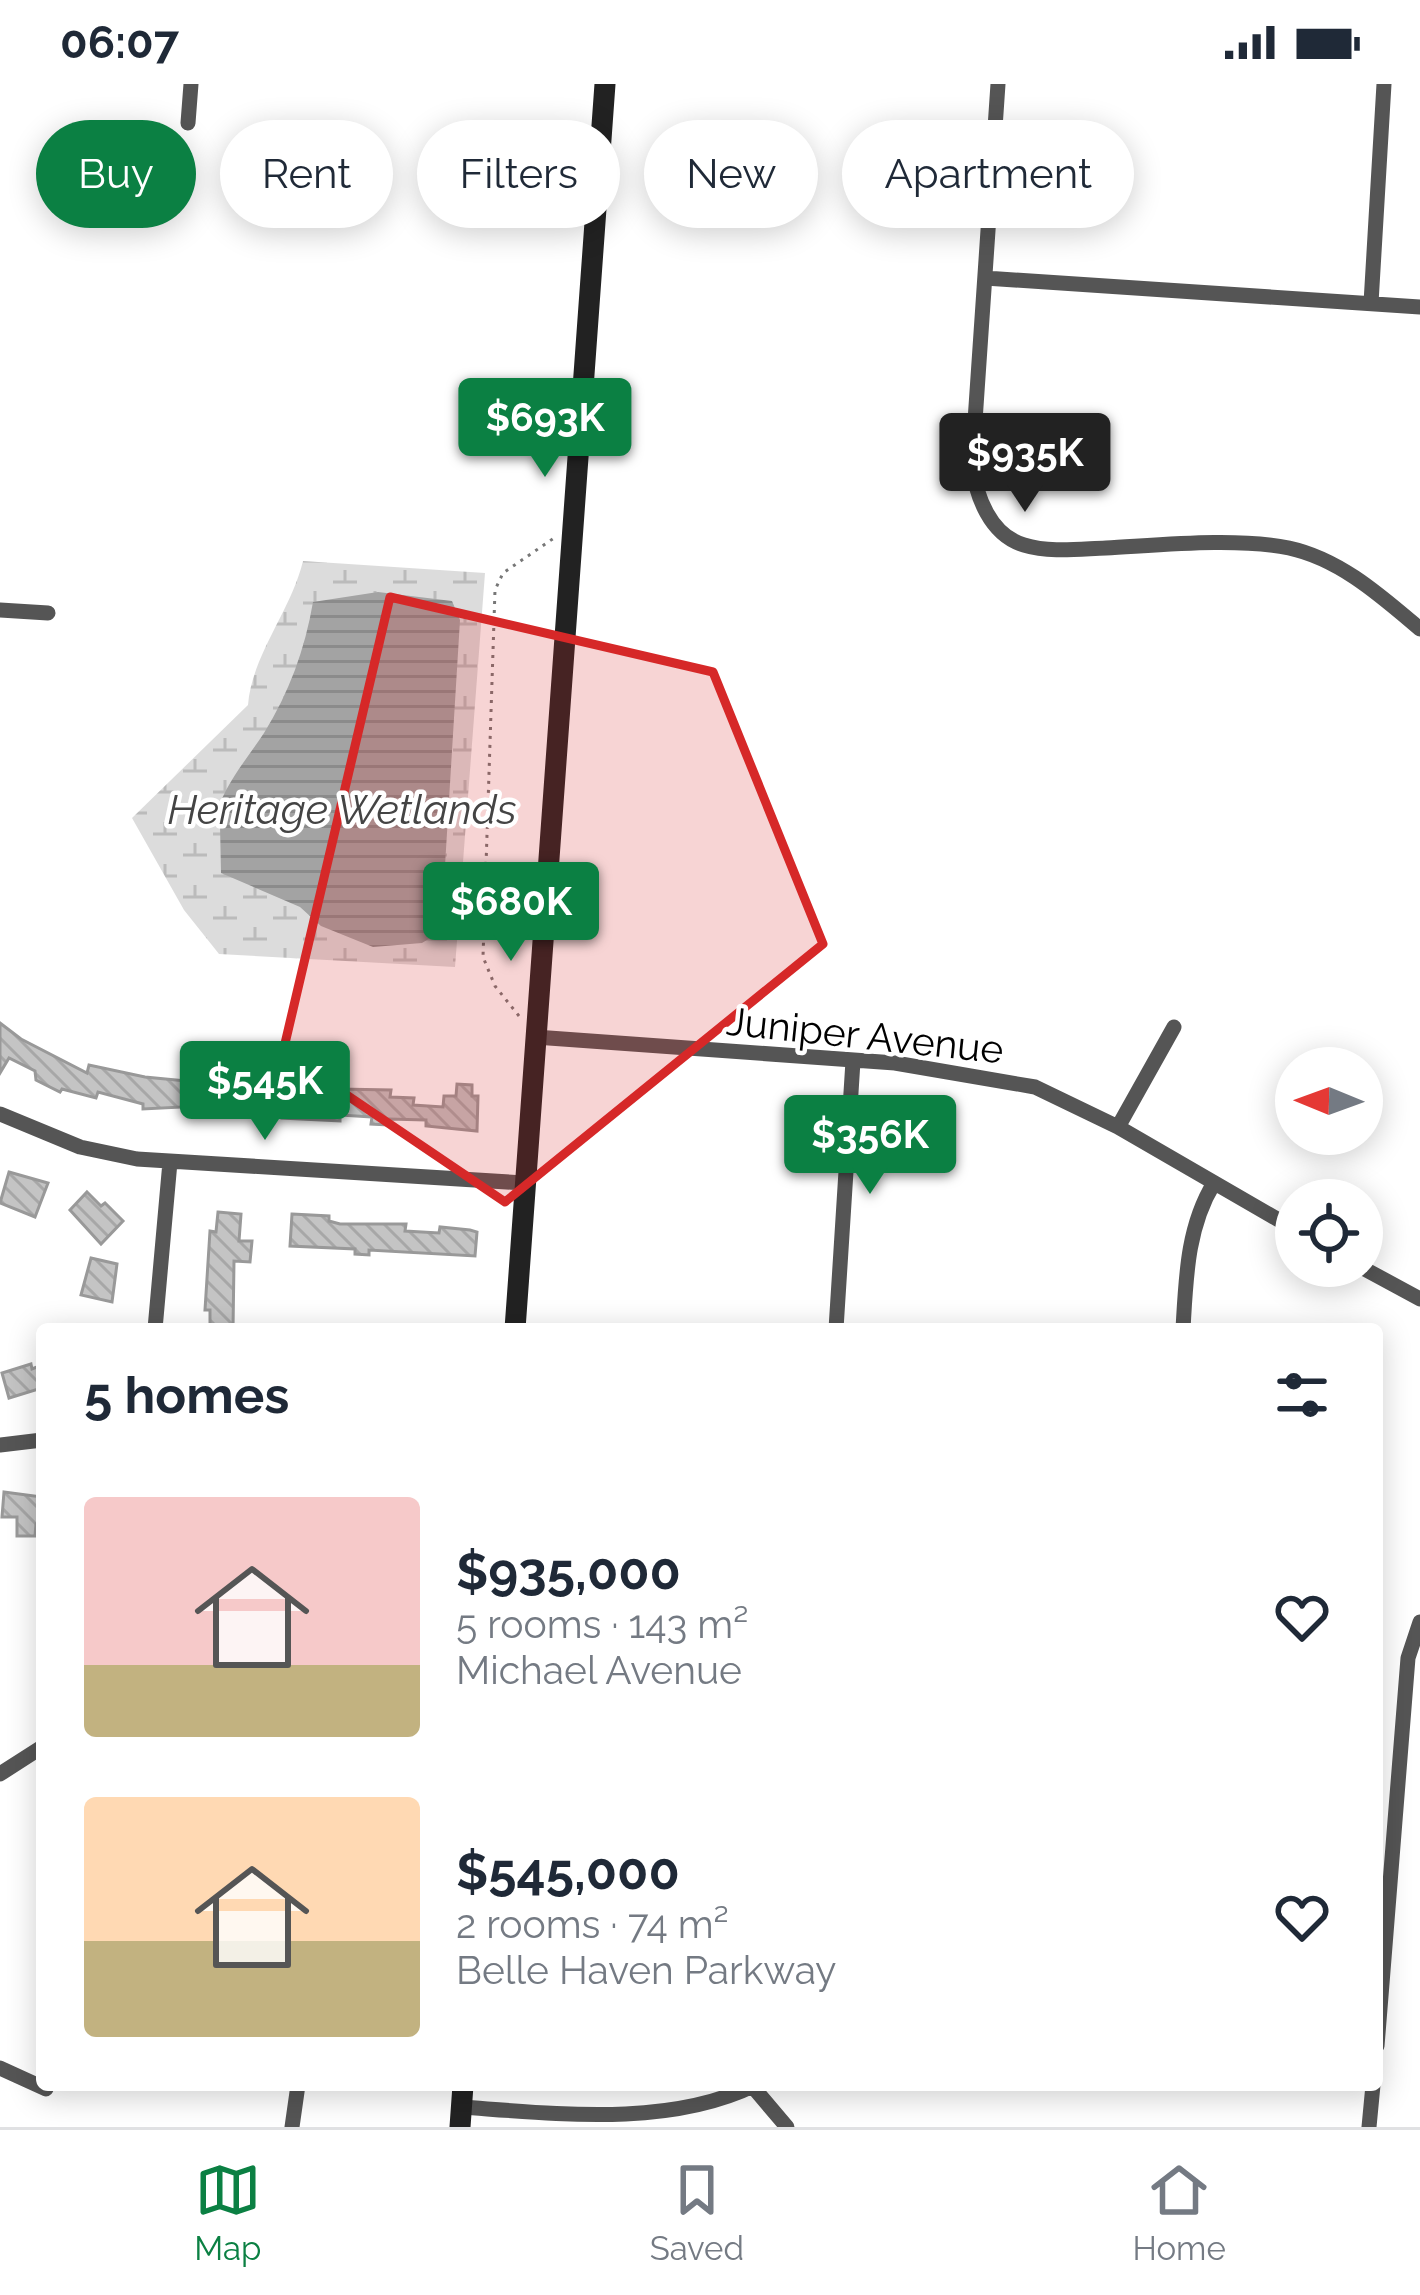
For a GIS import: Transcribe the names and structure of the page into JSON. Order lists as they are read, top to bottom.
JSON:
{
  "streets": {
    "street": ["Juniper Avenue"]
  },
  "water": ["Heritage Wetlands"],
  "north": "left",
  "page": {
    "status": "06:07",
    "chip": [
      "Buy",
      "Rent",
      "Filters",
      "New",
      "Apartment"
    ],
    "price": [
      "$693K",
      "$935K",
      "$680K",
      "$545K",
      "$356K"
    ],
    "heading": "5 homes",
    "list": [
      {
        "name": "$935,000",
        "note": "5 rooms · 143 m² · Michael Avenue"
      },
      {
        "name": "$545,000",
        "note": "2 rooms · 74 m² · Belle Haven Parkway"
      }
    ],
    "tabs": ["Map", "Saved", "Home"]
  }
}
